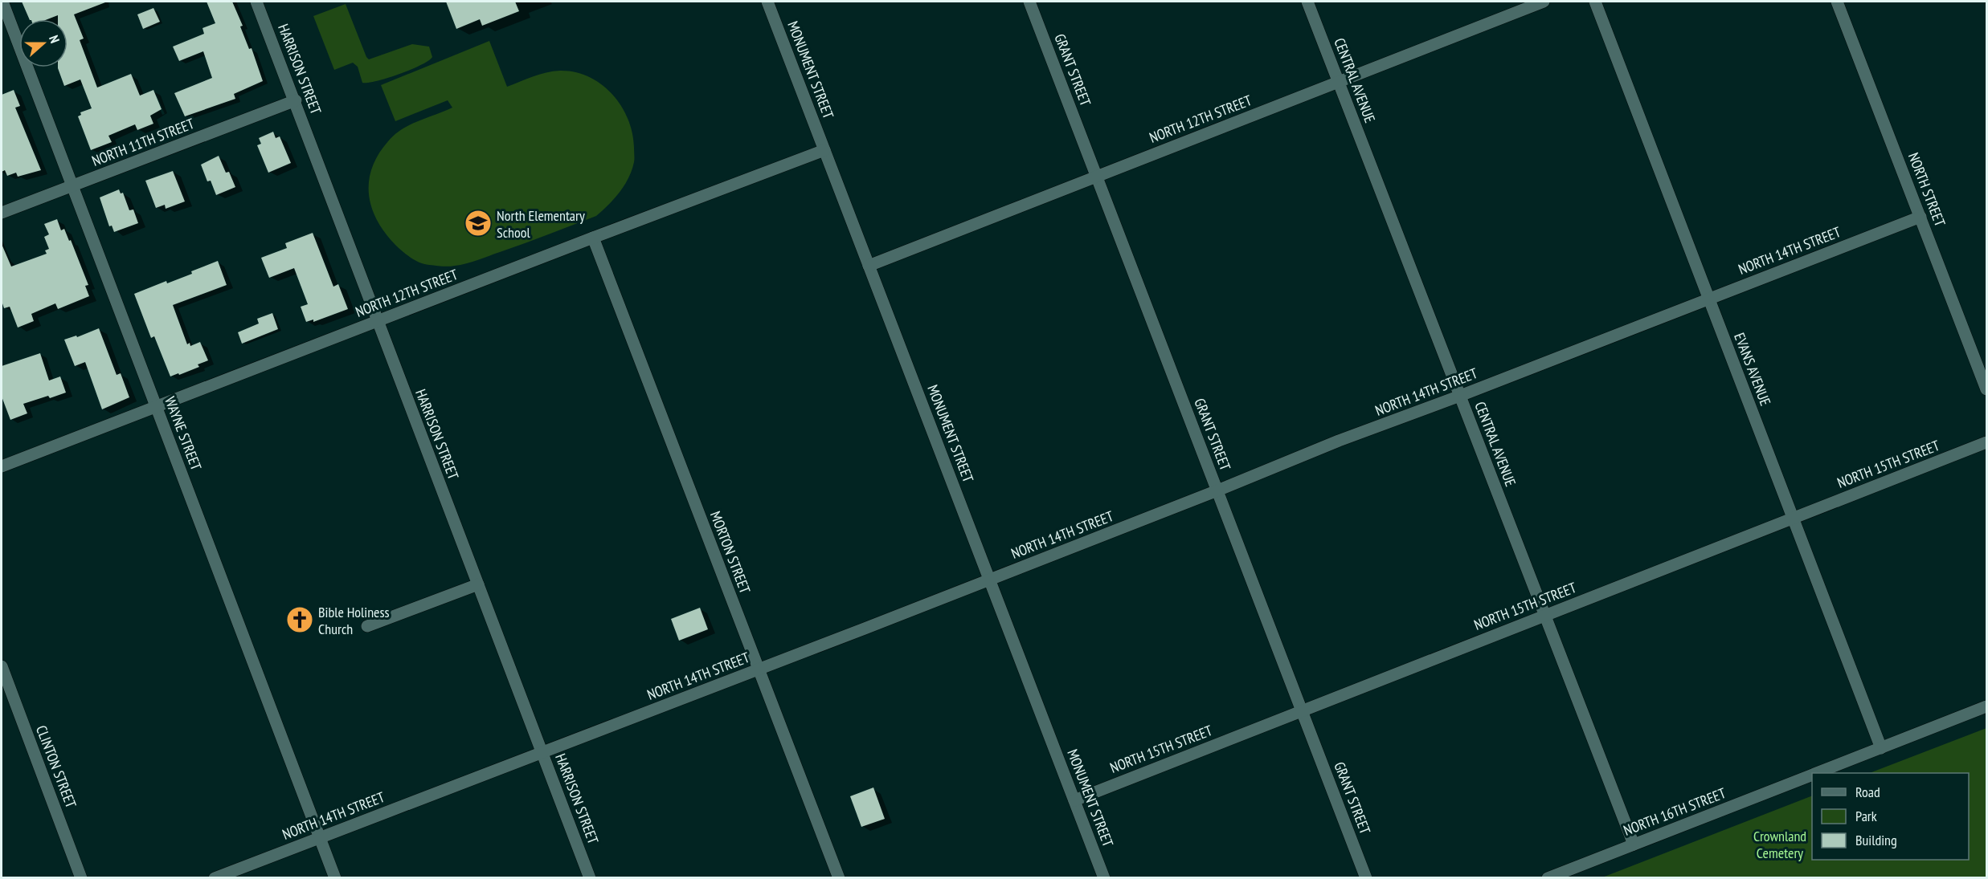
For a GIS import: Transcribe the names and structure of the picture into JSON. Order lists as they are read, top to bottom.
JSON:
{
  "streets": {
    "street": [
      "HARRISON STREET",
      "MONUMENT STREET",
      "GRANT STREET",
      "CENTRAL AVENUE",
      "NORTH 12TH STREET",
      "NORTH 11TH STREET",
      "NORTH STREET",
      "NORTH 14TH STREET",
      "EVANS AVENUE",
      "WAYNE STREET",
      "NORTH 15TH STREET",
      "MORTON STREET",
      "CLINTON STREET",
      "NORTH 16TH STREET"
    ]
  },
  "crossings": [
    ["HARRISON STREET", "NORTH 12TH STREET"],
    ["HARRISON STREET", "NORTH 11TH STREET"],
    ["HARRISON STREET", "NORTH 14TH STREET"],
    ["MONUMENT STREET", "NORTH 12TH STREET"],
    ["MONUMENT STREET", "NORTH 14TH STREET"],
    ["MONUMENT STREET", "NORTH 15TH STREET"],
    ["GRANT STREET", "NORTH 12TH STREET"],
    ["GRANT STREET", "NORTH 14TH STREET"],
    ["GRANT STREET", "NORTH 15TH STREET"],
    ["CENTRAL AVENUE", "NORTH 12TH STREET"],
    ["CENTRAL AVENUE", "NORTH 14TH STREET"],
    ["CENTRAL AVENUE", "NORTH 15TH STREET"],
    ["CENTRAL AVENUE", "NORTH 16TH STREET"],
    ["NORTH 12TH STREET", "WAYNE STREET"],
    ["NORTH 12TH STREET", "MORTON STREET"],
    ["NORTH 11TH STREET", "WAYNE STREET"],
    ["NORTH STREET", "NORTH 14TH STREET"],
    ["NORTH 14TH STREET", "EVANS AVENUE"],
    ["NORTH 14TH STREET", "WAYNE STREET"],
    ["NORTH 14TH STREET", "MORTON STREET"],
    ["EVANS AVENUE", "NORTH 15TH STREET"],
    ["EVANS AVENUE", "NORTH 16TH STREET"]
  ],
  "parks": ["Crownland Cemetery"],
  "places": {
    "school or university": ["North Elementary School"],
    "church": ["Bible Holiness Church"]
  },
  "legend": ["Road", "Park", "Building"],
  "north": "right"
}
